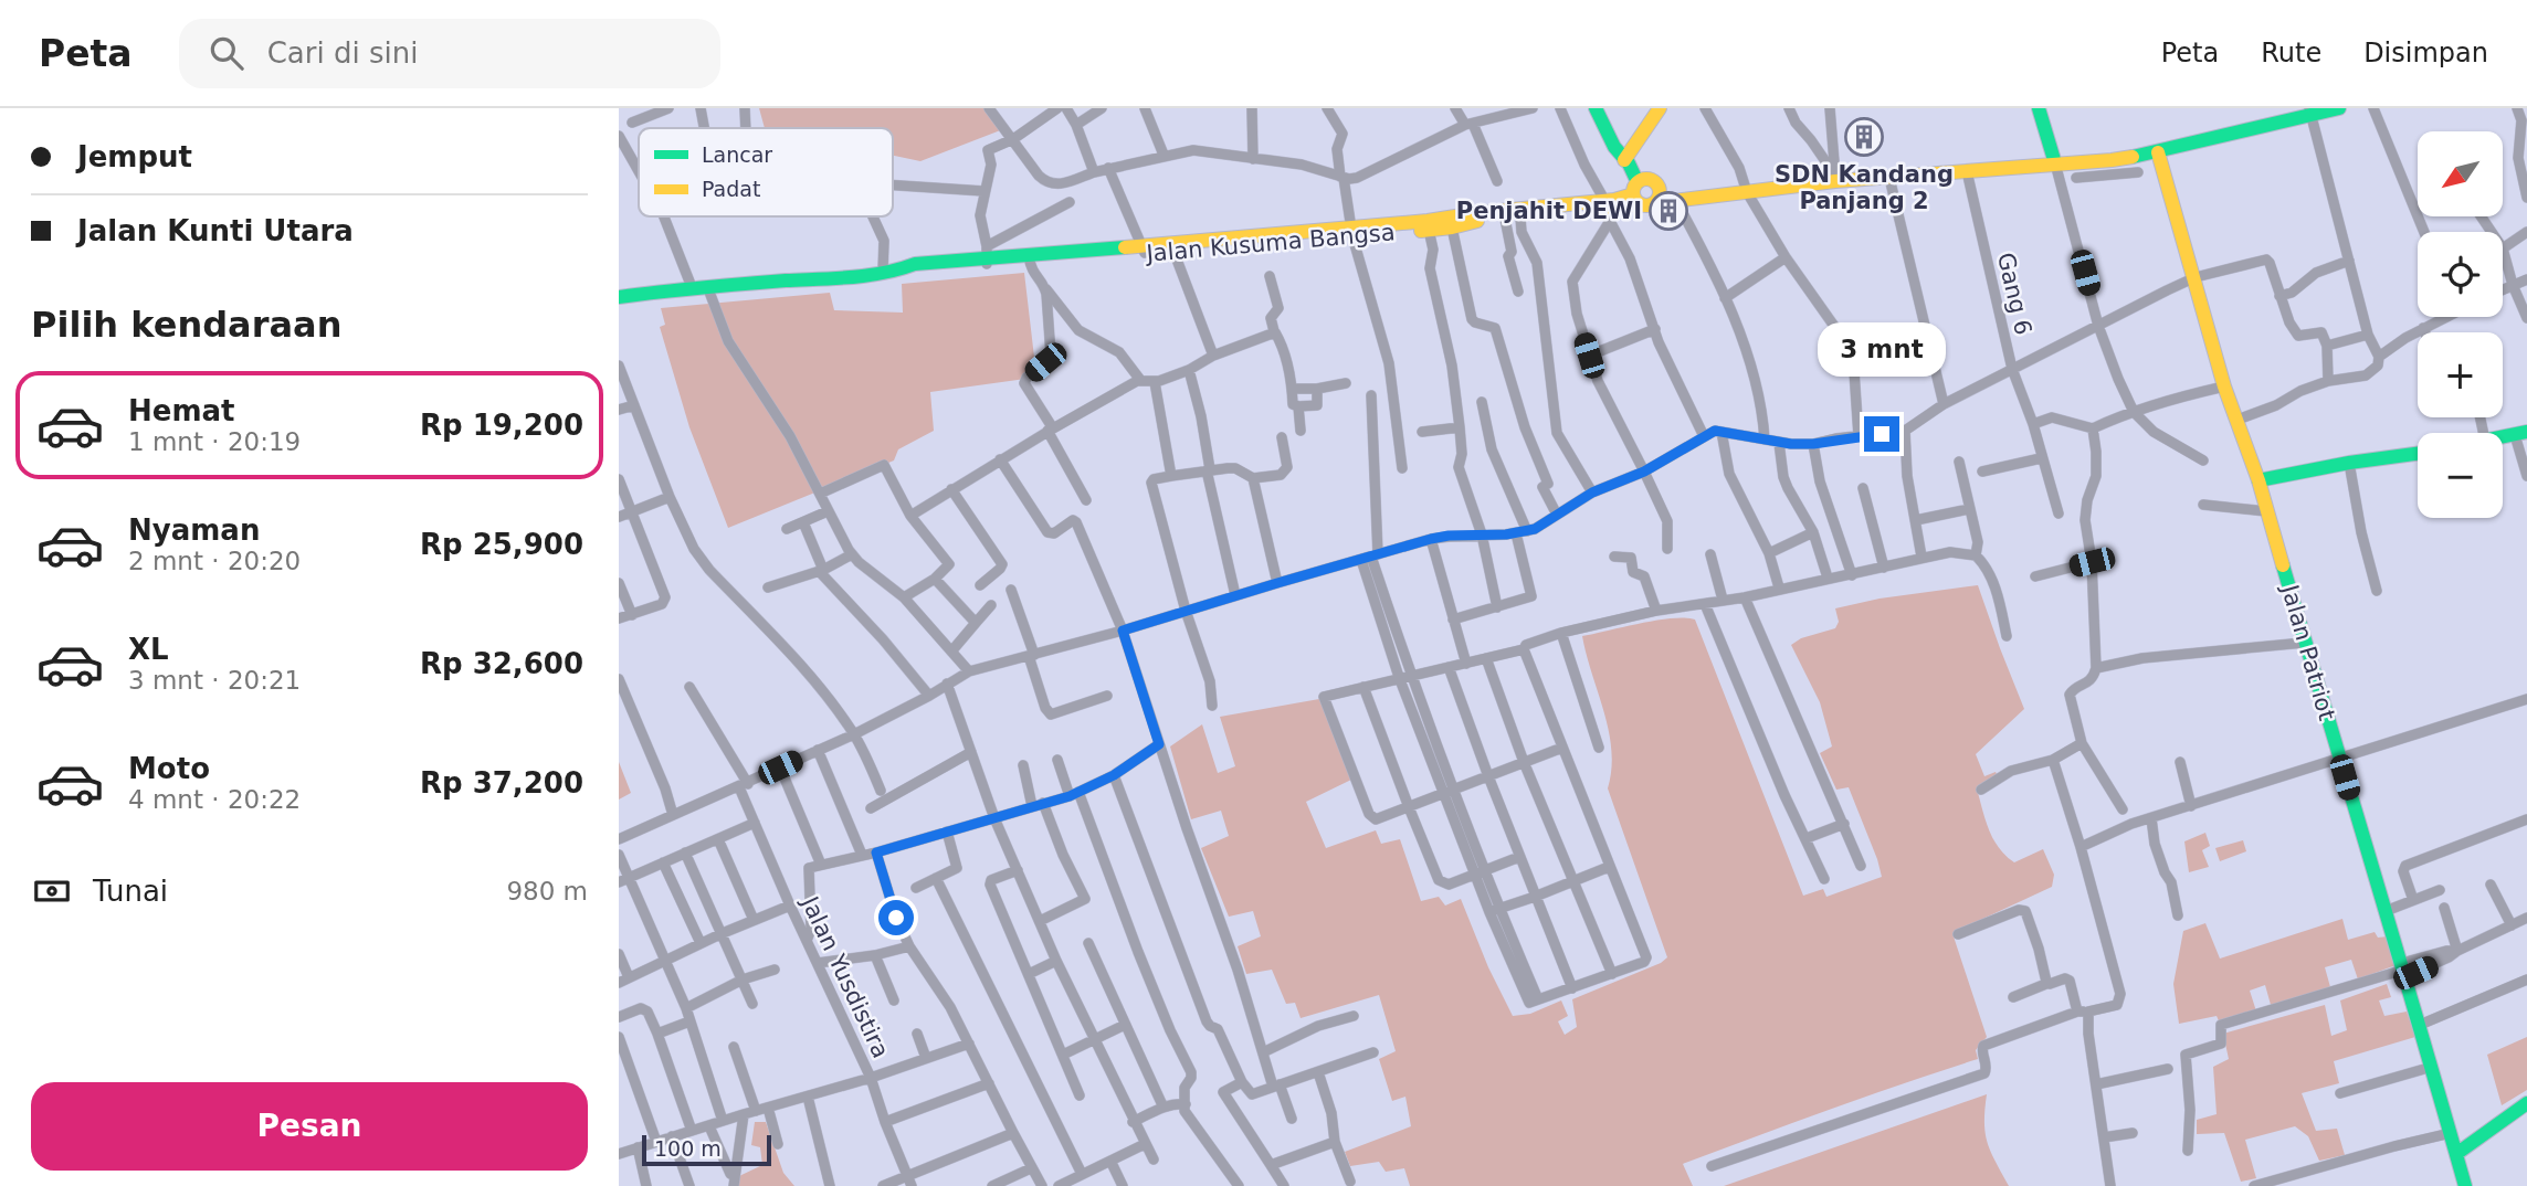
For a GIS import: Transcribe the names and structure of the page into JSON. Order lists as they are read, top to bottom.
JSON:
{
  "streets": {
    "street": [
      "Jalan Kusuma Bangsa",
      "Gang 6",
      "Jalan Patriot",
      "Jalan Yusdistira"
    ]
  },
  "places": {
    "building": ["SDN Kandang Panjang 2", "Penjahit DEWI"]
  },
  "legend": ["Lancar", "Padat"],
  "scale_bar": "100 m",
  "north": "bottom left",
  "page": {
    "header": "Peta",
    "search": "Cari di sini",
    "nav": ["Peta", "Rute", "Disimpan"],
    "banner": ["Jemput", "Jalan Kunti Utara"],
    "map_buttons": ["+", "−"],
    "heading": "Pilih kendaraan",
    "bubble": "3 mnt",
    "list": [
      {
        "name": "Hemat",
        "note": "1 mnt · 20:19",
        "value": "Rp 19,200"
      },
      {
        "name": "Nyaman",
        "note": "2 mnt · 20:20",
        "value": "Rp 25,900"
      },
      {
        "name": "XL",
        "note": "3 mnt · 20:21",
        "value": "Rp 32,600"
      },
      {
        "name": "Moto",
        "note": "4 mnt · 20:22",
        "value": "Rp 37,200"
      }
    ],
    "pay": ["Tunai", "980 m"],
    "buttons": "Pesan",
    "scale": "100 m"
  }
}
